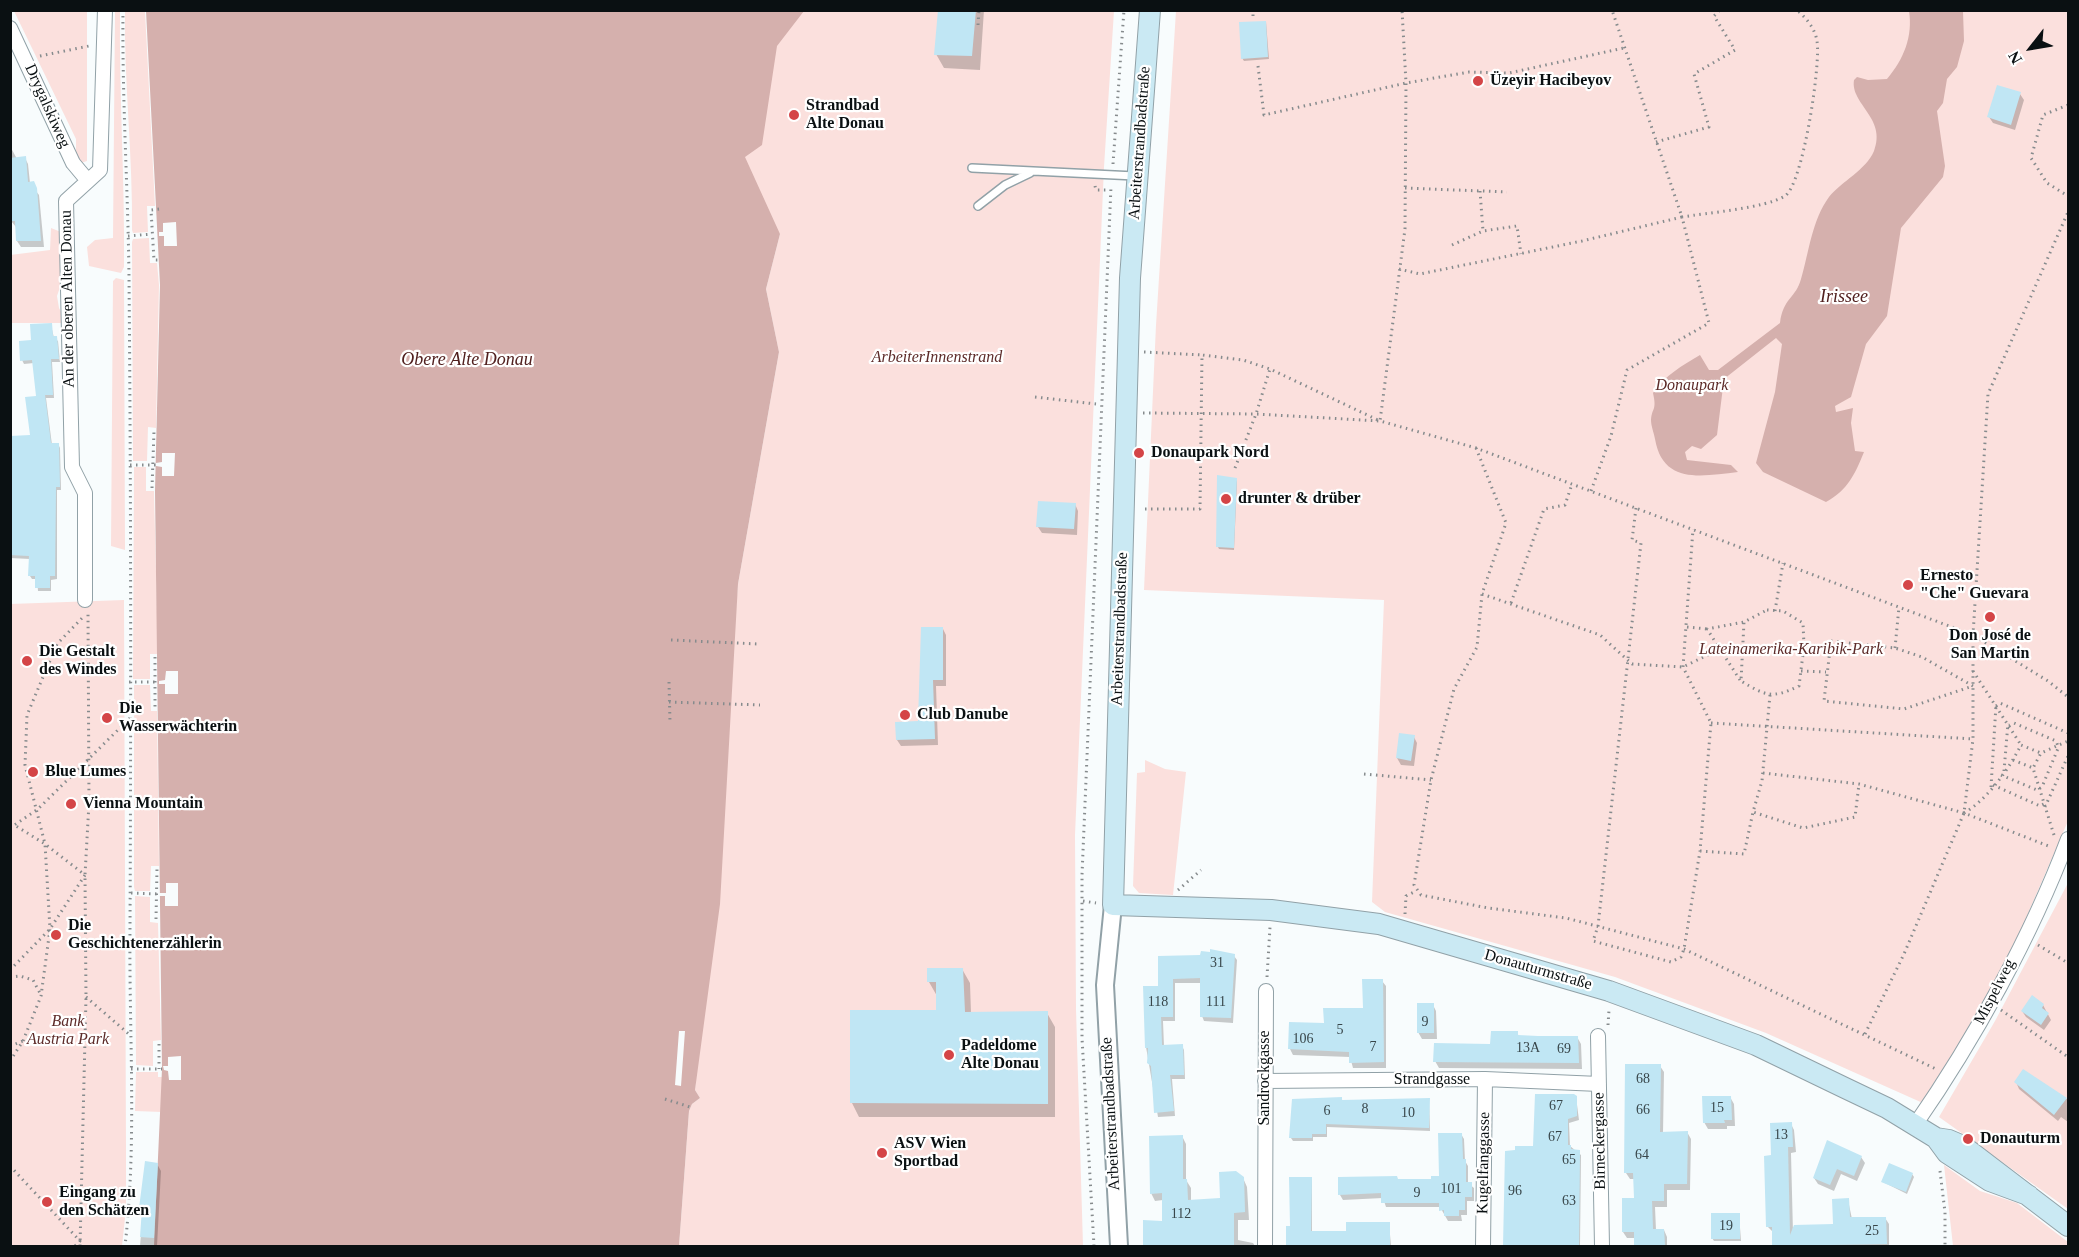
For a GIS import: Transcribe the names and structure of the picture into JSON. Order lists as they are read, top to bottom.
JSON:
{
  "streets": {
    "main road": ["Arbeiterstrandbadstraße", "Donauturmstraße"],
    "street": [
      "Drygalskiweg",
      "An der oberen Alten Donau",
      "Mispelweg",
      "Sandrockgasse",
      "Strandgasse",
      "Birneckergasse",
      "Kugelfanggasse"
    ]
  },
  "crossings": [
    ["Drygalskiweg", "An der oberen Alten Donau"],
    ["Arbeiterstrandbadstraße", "Donauturmstraße"],
    ["Donauturmstraße", "Mispelweg"],
    ["Sandrockgasse", "Strandgasse"],
    ["Strandgasse", "Birneckergasse"],
    ["Strandgasse", "Kugelfanggasse"]
  ],
  "water": ["Irissee", "Obere Alte Donau"],
  "parks": [
    "ArbeiterInnenstrand",
    "Donaupark",
    "Lateinamerika-Karibik-Park",
    "Bank Austria Park"
  ],
  "places": [
    "Üzeyir Hacibeyov",
    "Strandbad Alte Donau",
    "Donaupark Nord",
    "drunter & drüber",
    "Ernesto \"Che\" Guevara",
    "Don José de San Martin",
    "Die Gestalt des Windes",
    "Club Danube",
    "Die Wasserwächterin",
    "Blue Lumes",
    "Vienna Mountain",
    "Die Geschichtenerzählerin",
    "Padeldome Alte Donau",
    "Donauturm",
    "ASV Wien Sportbad",
    "Eingang zu den Schätzen"
  ],
  "house_numbers": [
    "31",
    "118",
    "111",
    "9",
    "5",
    "106",
    "7",
    "13A",
    "69",
    "68",
    "67",
    "15",
    "8",
    "66",
    "6",
    "10",
    "13",
    "67",
    "64",
    "65",
    "101",
    "96",
    "9",
    "63",
    "112",
    "19",
    "25"
  ],
  "north": "bottom left"
}
